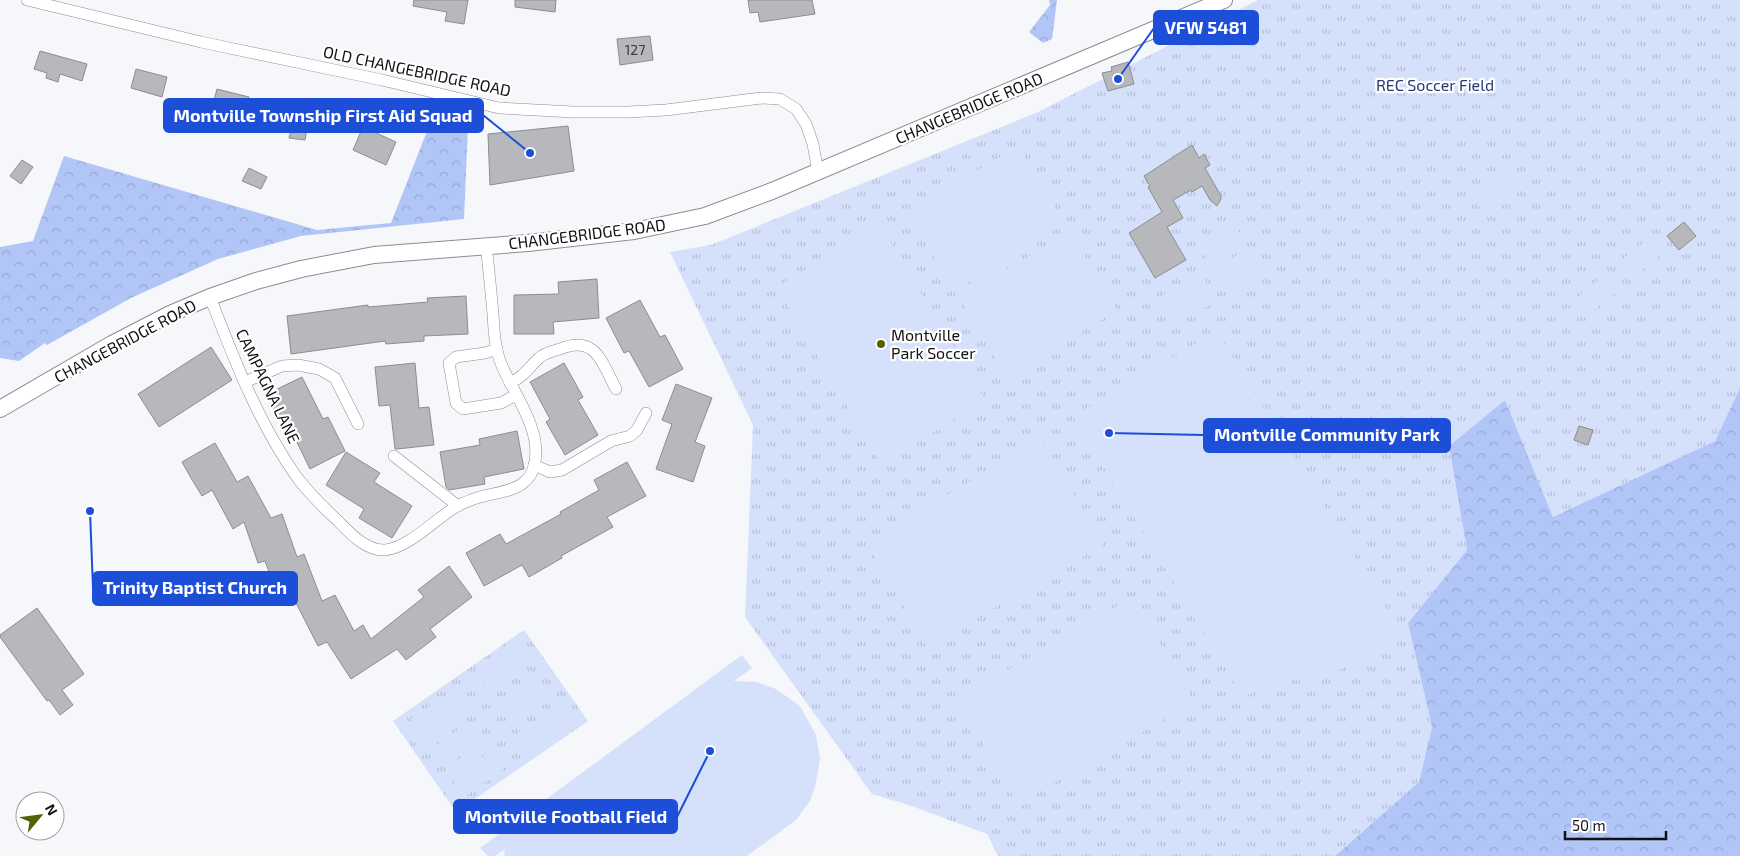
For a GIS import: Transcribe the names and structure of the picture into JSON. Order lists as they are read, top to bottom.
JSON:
{
  "streets": {
    "main road": ["CHANGEBRIDGE ROAD"],
    "street": ["OLD CHANGEBRIDGE ROAD", "CAMPAGNA LANE"]
  },
  "crossings": [
    ["OLD CHANGEBRIDGE ROAD", "CHANGEBRIDGE ROAD"],
    ["CHANGEBRIDGE ROAD", "CAMPAGNA LANE"]
  ],
  "parks": ["REC Soccer Field"],
  "places": [
    "VFW 5481",
    "Montville Township First Aid Squad",
    "Montville Park Soccer",
    "Montville Community Park",
    "Trinity Baptist Church",
    "Montville Football Field"
  ],
  "house_numbers": ["127"],
  "scale_bar": "50 m",
  "north": "top right"
}
